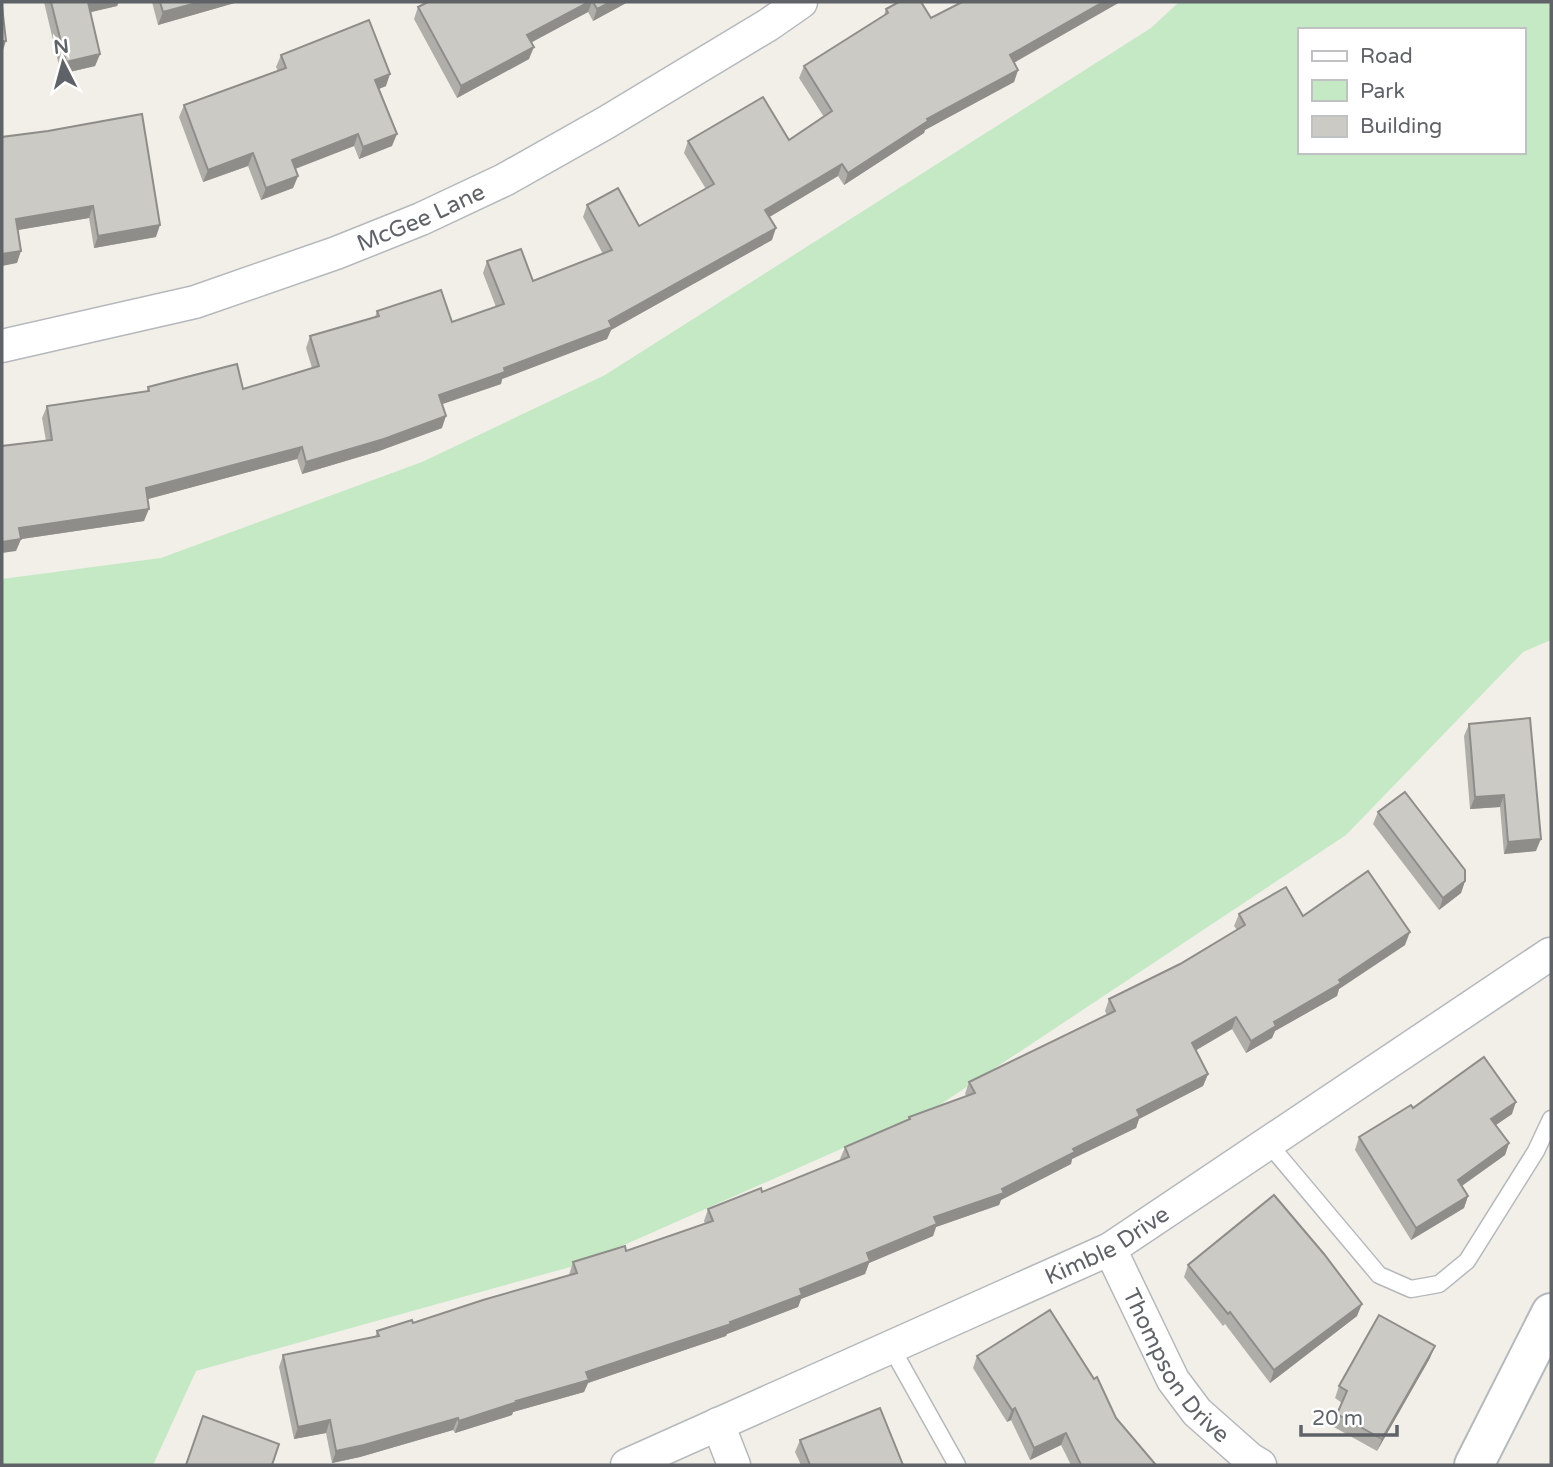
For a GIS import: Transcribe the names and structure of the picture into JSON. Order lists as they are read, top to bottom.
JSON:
{
  "streets": {
    "street": ["McGee Lane", "Kimble Drive", "Thompson Drive"]
  },
  "crossings": [
    ["Kimble Drive", "Thompson Drive"]
  ],
  "legend": ["Road", "Park", "Building"],
  "scale_bar": "20 m",
  "north": "top"
}
